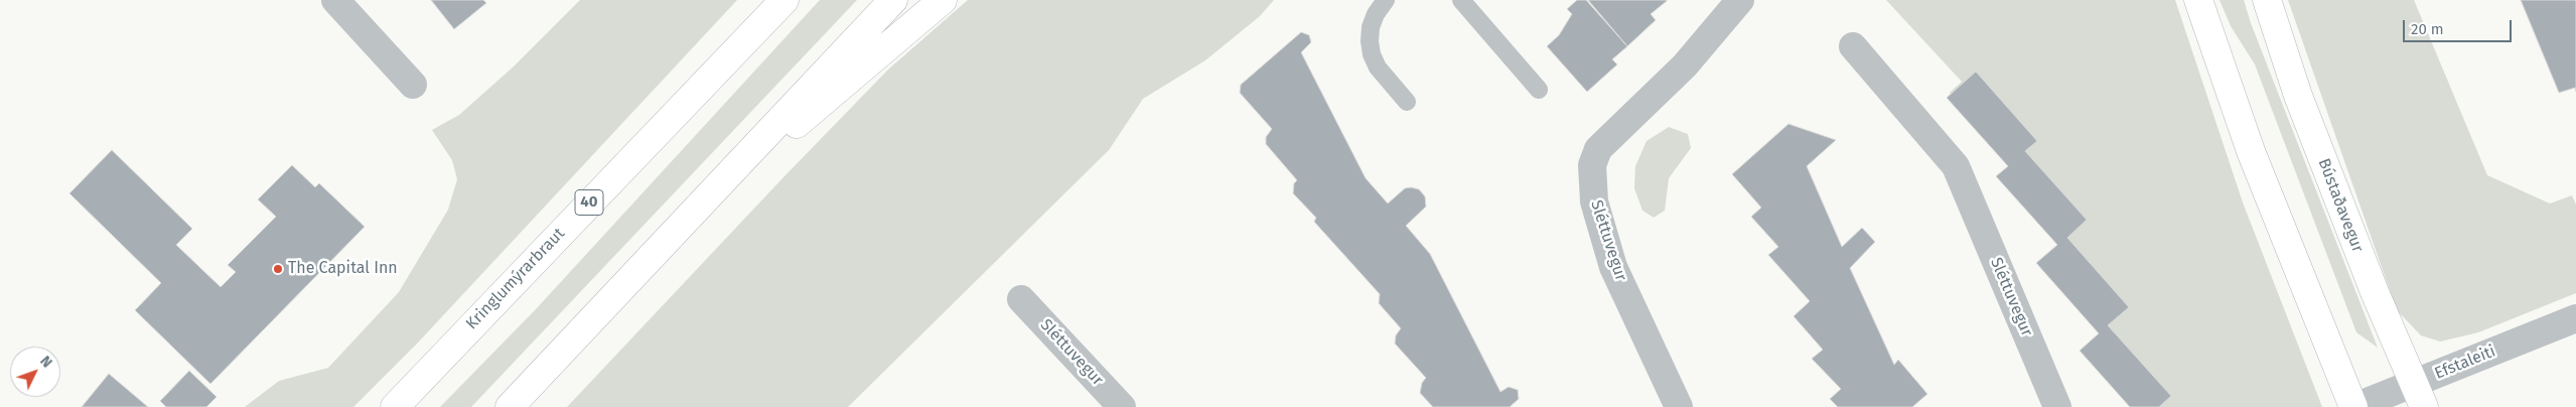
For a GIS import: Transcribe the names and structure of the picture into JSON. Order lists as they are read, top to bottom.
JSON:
{
  "streets": {
    "main road": ["40", "Bústaðavegur", "Kringlumýrarbraut"],
    "street": ["Sléttuvegur", "Efstaleiti"]
  },
  "crossings": [
    ["Bústaðavegur", "Efstaleiti"]
  ],
  "places": ["The Capital Inn"],
  "scale_bar": "20 m",
  "north": "top right"
}
